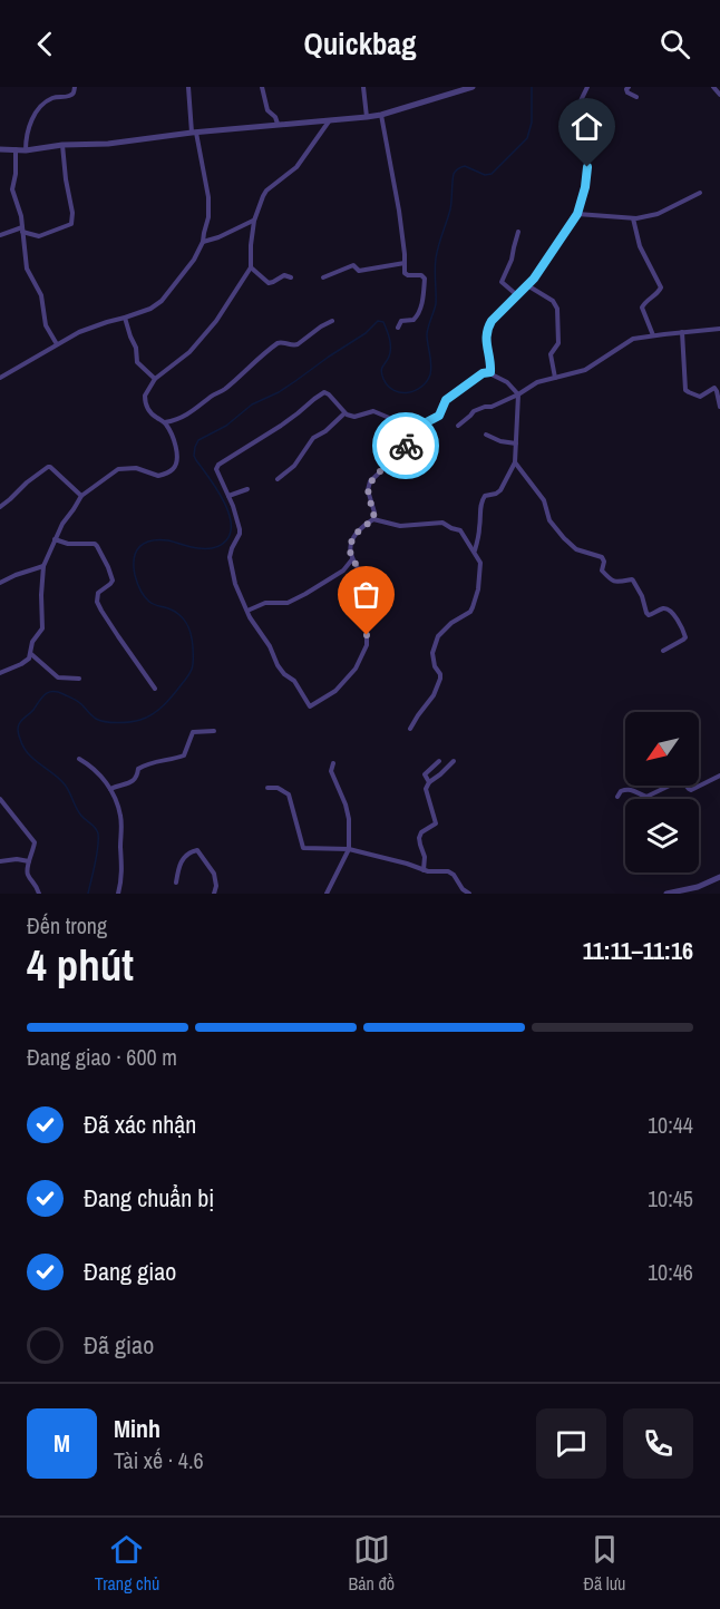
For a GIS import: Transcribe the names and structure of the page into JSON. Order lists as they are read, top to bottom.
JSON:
{
  "north": "bottom left",
  "page": {
    "header": "Quickbag",
    "heading": ["4 phút", "Đến trong", "11:11–11:16"],
    "panel": ["Minh", "Tài xế · 4.6"],
    "bar": "Đang giao · 600 m",
    "list": [
      ["Đã xác nhận", "10:44"],
      ["Đang chuẩn bị", "10:45"],
      ["Đang giao", "10:46"],
      "Đã giao"
    ],
    "round": "M",
    "tabs": ["Trang chủ", "Bản đồ", "Đã lưu"]
  }
}
